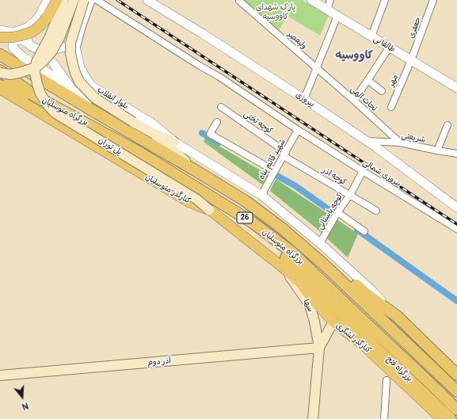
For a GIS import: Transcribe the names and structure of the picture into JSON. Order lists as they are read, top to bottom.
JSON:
{
  "streets": {
    "highway": ["بزرگراه متوسلیان", "26", "بزرگراه فتح"],
    "main road": [
      "پل توران",
      "کنارگذر متوسلیان",
      "سها",
      "کنارگذر لشگری",
      "آذر دوم"
    ],
    "street": [
      "جعفری",
      "ولیعصر",
      "طالقانی",
      "مهر",
      "بلوار انقلاب",
      "نجات الهی",
      "پیروزی",
      "کوچه تختی",
      "شریعتی",
      "شهید قائم پناه",
      "پیروزی شمالی",
      "کوچه اذر",
      "کوچه باستانی"
    ]
  },
  "crossings": [
    ["جعفری", "طالقانی"],
    ["جعفری", "مهر"],
    ["ولیعصر", "نجات الهی"],
    ["طالقانی", "مهر"],
    ["بلوار انقلاب", "شهید قائم پناه"],
    ["بلوار انقلاب", "کوچه باستانی"],
    ["نجات الهی", "شریعتی"],
    ["پیروزی", "شریعتی"],
    ["بزرگراه متوسلیان", "بزرگراه فتح"],
    ["کوچه تختی", "شهید قائم پناه"],
    ["کوچه تختی", "کوچه اذر"],
    ["پل توران", "کنارگذر متوسلیان"],
    ["شهید قائم پناه", "پیروزی شمالی"],
    ["شهید قائم پناه", "کوچه اذر"],
    ["پیروزی شمالی", "کوچه باستانی"],
    ["کوچه اذر", "کوچه باستانی"],
    ["کنارگذر متوسلیان", "سها"],
    ["کنارگذر متوسلیان", "کنارگذر لشگری"],
    ["سها", "کنارگذر لشگری"],
    ["سها", "آذر دوم"]
  ],
  "districts": ["کاووسیه"],
  "parks": ["پارک شهدای کاووسیه"],
  "north": "bottom"
}
